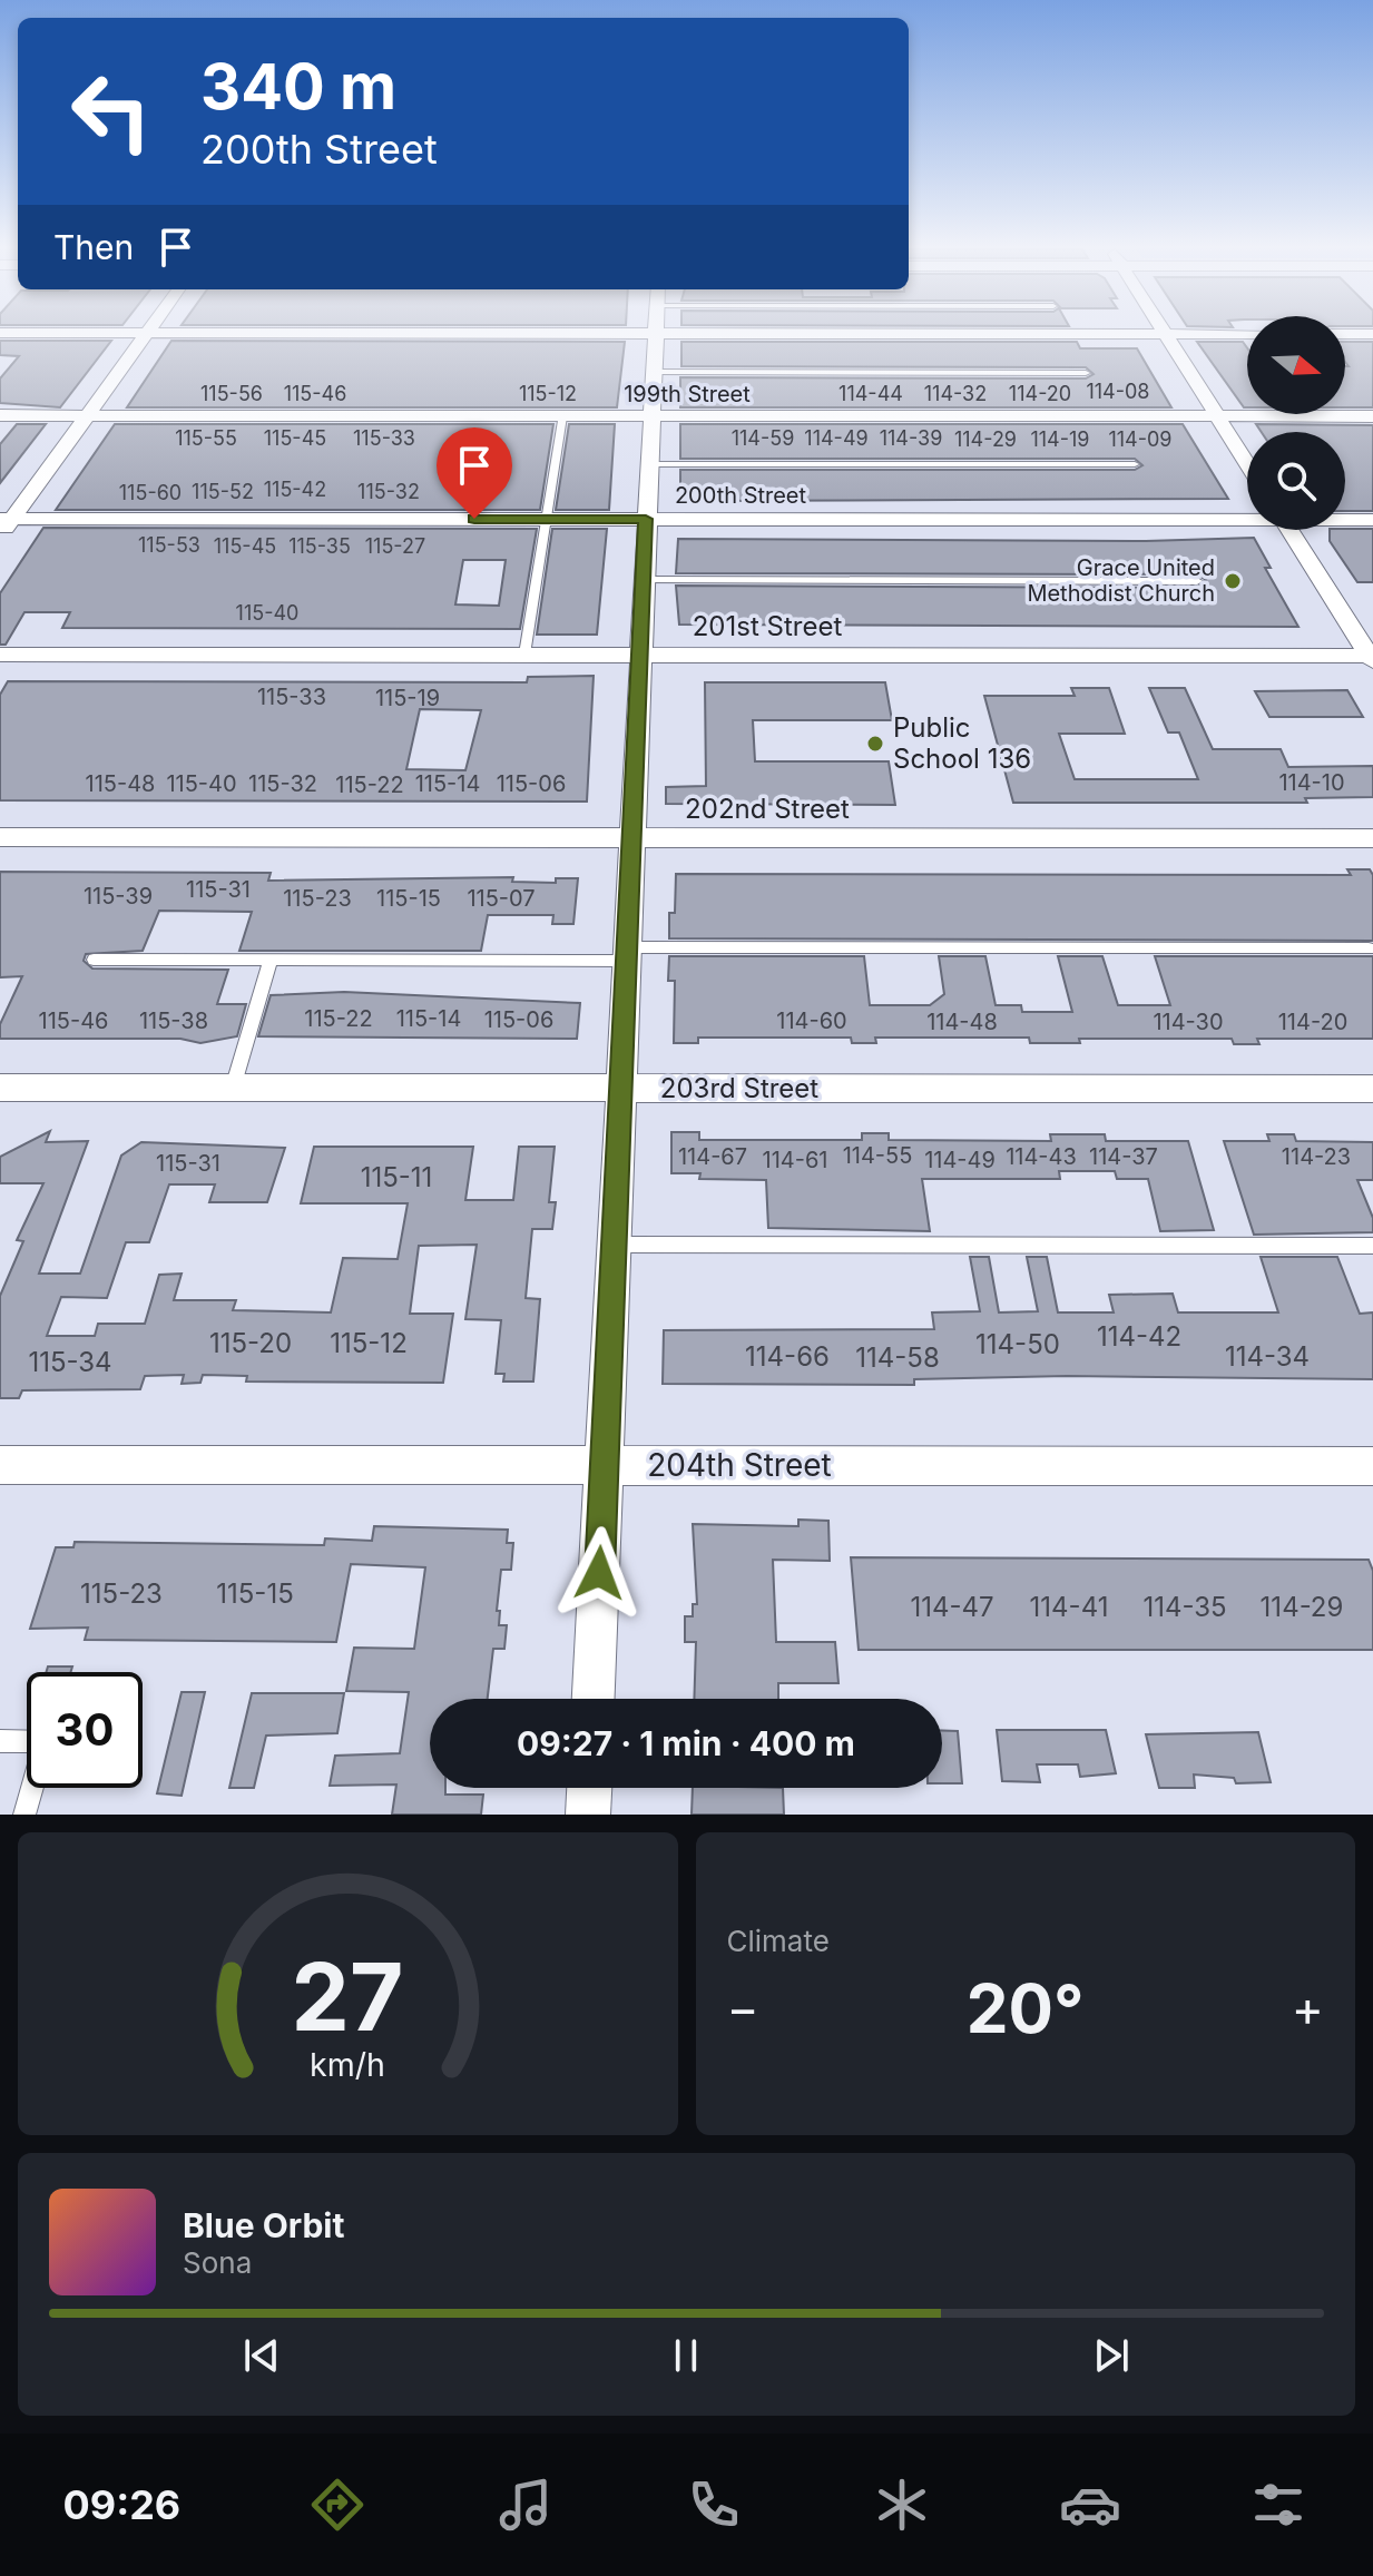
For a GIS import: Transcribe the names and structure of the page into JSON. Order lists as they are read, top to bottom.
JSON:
{
  "streets": {
    "street": [
      "199th Street",
      "200th Street",
      "201st Street",
      "202nd Street",
      "203rd Street",
      "204th Street"
    ]
  },
  "places": ["Grace United Methodist Church", "Public School 136"],
  "house_numbers": [
    "114-08",
    "115-56",
    "115-46",
    "115-12",
    "114-44",
    "114-32",
    "114-20",
    "115-55",
    "115-45",
    "115-33",
    "114-59",
    "114-49",
    "114-39",
    "114-29",
    "114-19",
    "114-09",
    "115-42",
    "115-52",
    "115-32",
    "115-60",
    "115-53",
    "115-45",
    "115-35",
    "115-27",
    "115-40",
    "115-33",
    "115-19",
    "114-10",
    "115-48",
    "115-40",
    "115-32",
    "115-14",
    "115-06",
    "115-22",
    "115-31",
    "115-39",
    "115-23",
    "115-15",
    "115-07",
    "115-22",
    "115-14",
    "115-06",
    "115-46",
    "115-38",
    "114-60",
    "114-48",
    "114-30",
    "114-20",
    "114-55",
    "114-67",
    "114-43",
    "114-37",
    "114-23",
    "114-61",
    "114-49",
    "115-31",
    "115-11",
    "114-42",
    "115-20",
    "115-12",
    "114-50",
    "114-66",
    "114-34",
    "114-58",
    "115-34",
    "115-23",
    "115-15",
    "114-47",
    "114-41",
    "114-35",
    "114-29"
  ],
  "north": "right",
  "page": {
    "turn": ["340 m", "200th Street"],
    "then": "Then",
    "limit": "30",
    "trip": "09:27 · 1 min · 400 m",
    "tile": "Climate",
    "heat": ["−", "20°", "+"],
    "song": ["Blue Orbit", "Sona"],
    "tabs": "09:26",
    "gauge": ["27", "km/h"]
  }
}
